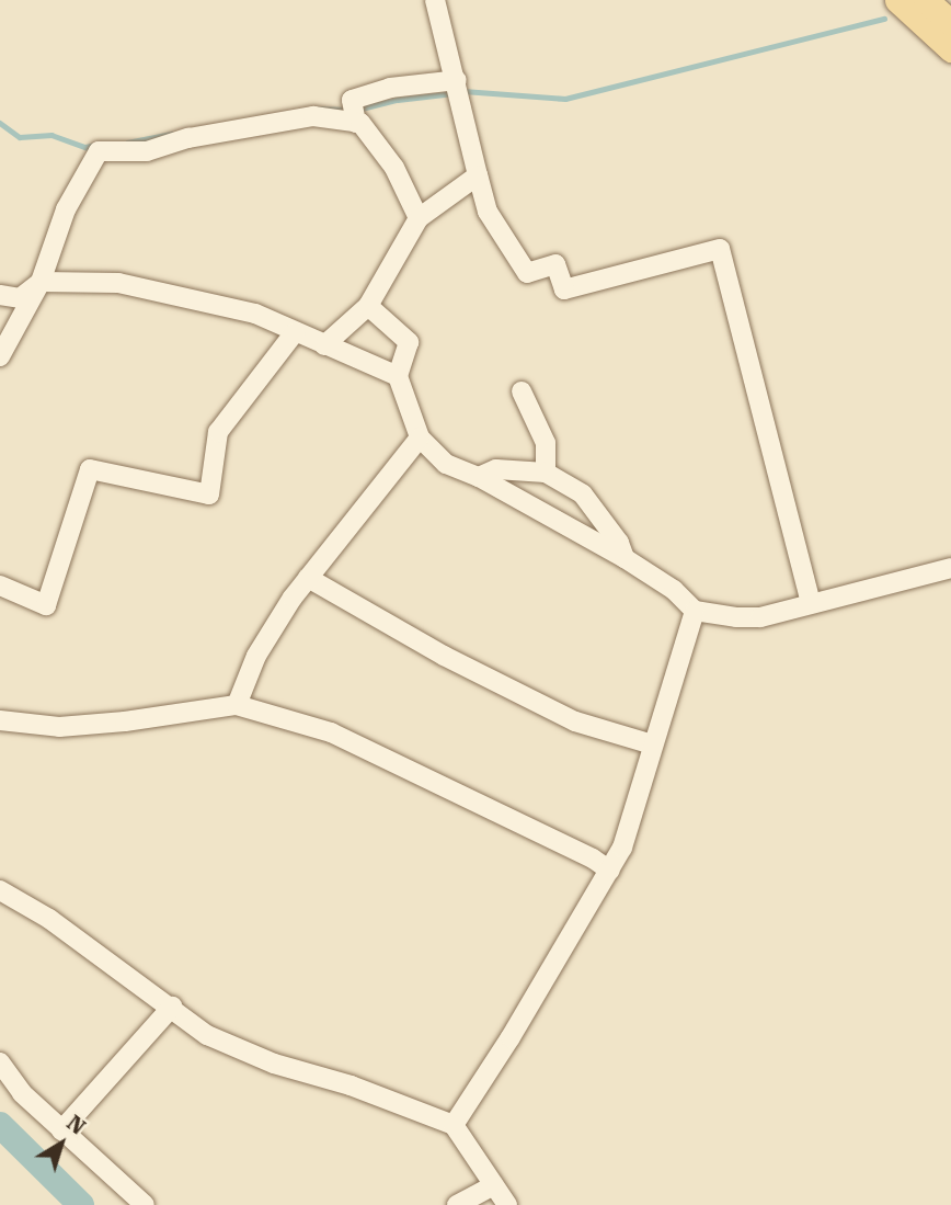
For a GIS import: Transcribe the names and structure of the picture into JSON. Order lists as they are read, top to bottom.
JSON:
{
  "north": "top right"
}
